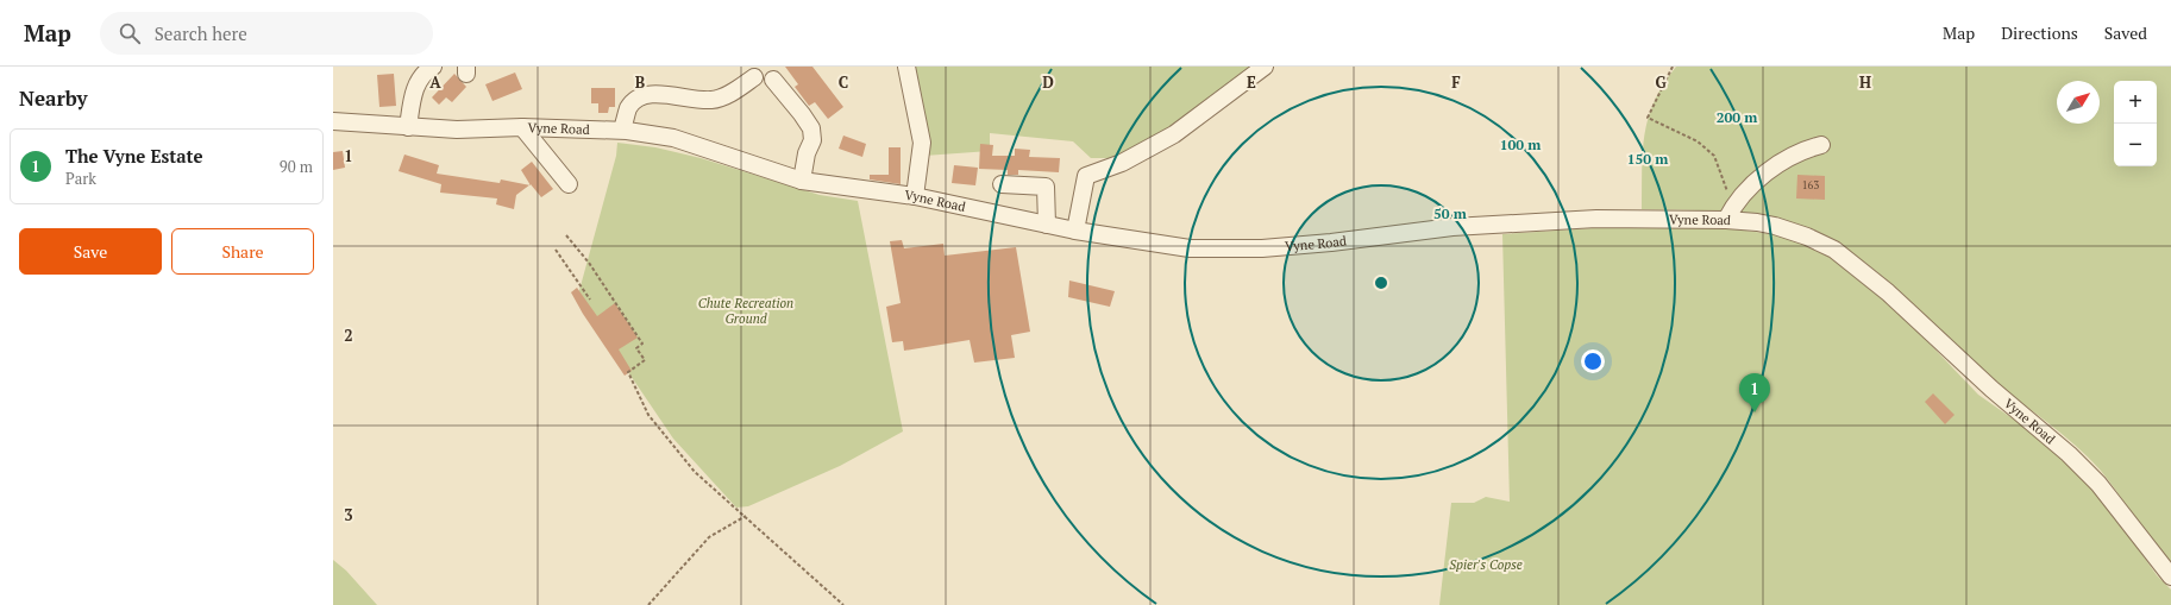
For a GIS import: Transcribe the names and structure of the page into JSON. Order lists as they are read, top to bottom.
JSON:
{
  "streets": {
    "street": ["Vyne Road"]
  },
  "parks": ["Chute Recreation Ground", "Spier's Copse"],
  "house_numbers": ["163"],
  "north": "top right",
  "page": {
    "header": "Map",
    "search": "Search here",
    "nav": ["Map", "Directions", "Saved"],
    "heading": "Nearby",
    "map_buttons": ["+", "−"],
    "list": [
      {
        "mark": "1",
        "name": "The Vyne Estate",
        "note": "Park",
        "value": "90 m"
      }
    ],
    "buttons": ["Save", "Share"],
    "pins": "1"
  },
  "grid": {
    "columns": [
      "A",
      "B",
      "C",
      "D",
      "E",
      "F",
      "G",
      "H"
    ],
    "rows": ["1", "2", "3"]
  },
  "rings": [
    "200 m",
    "100 m",
    "150 m",
    "50 m"
  ]
}
